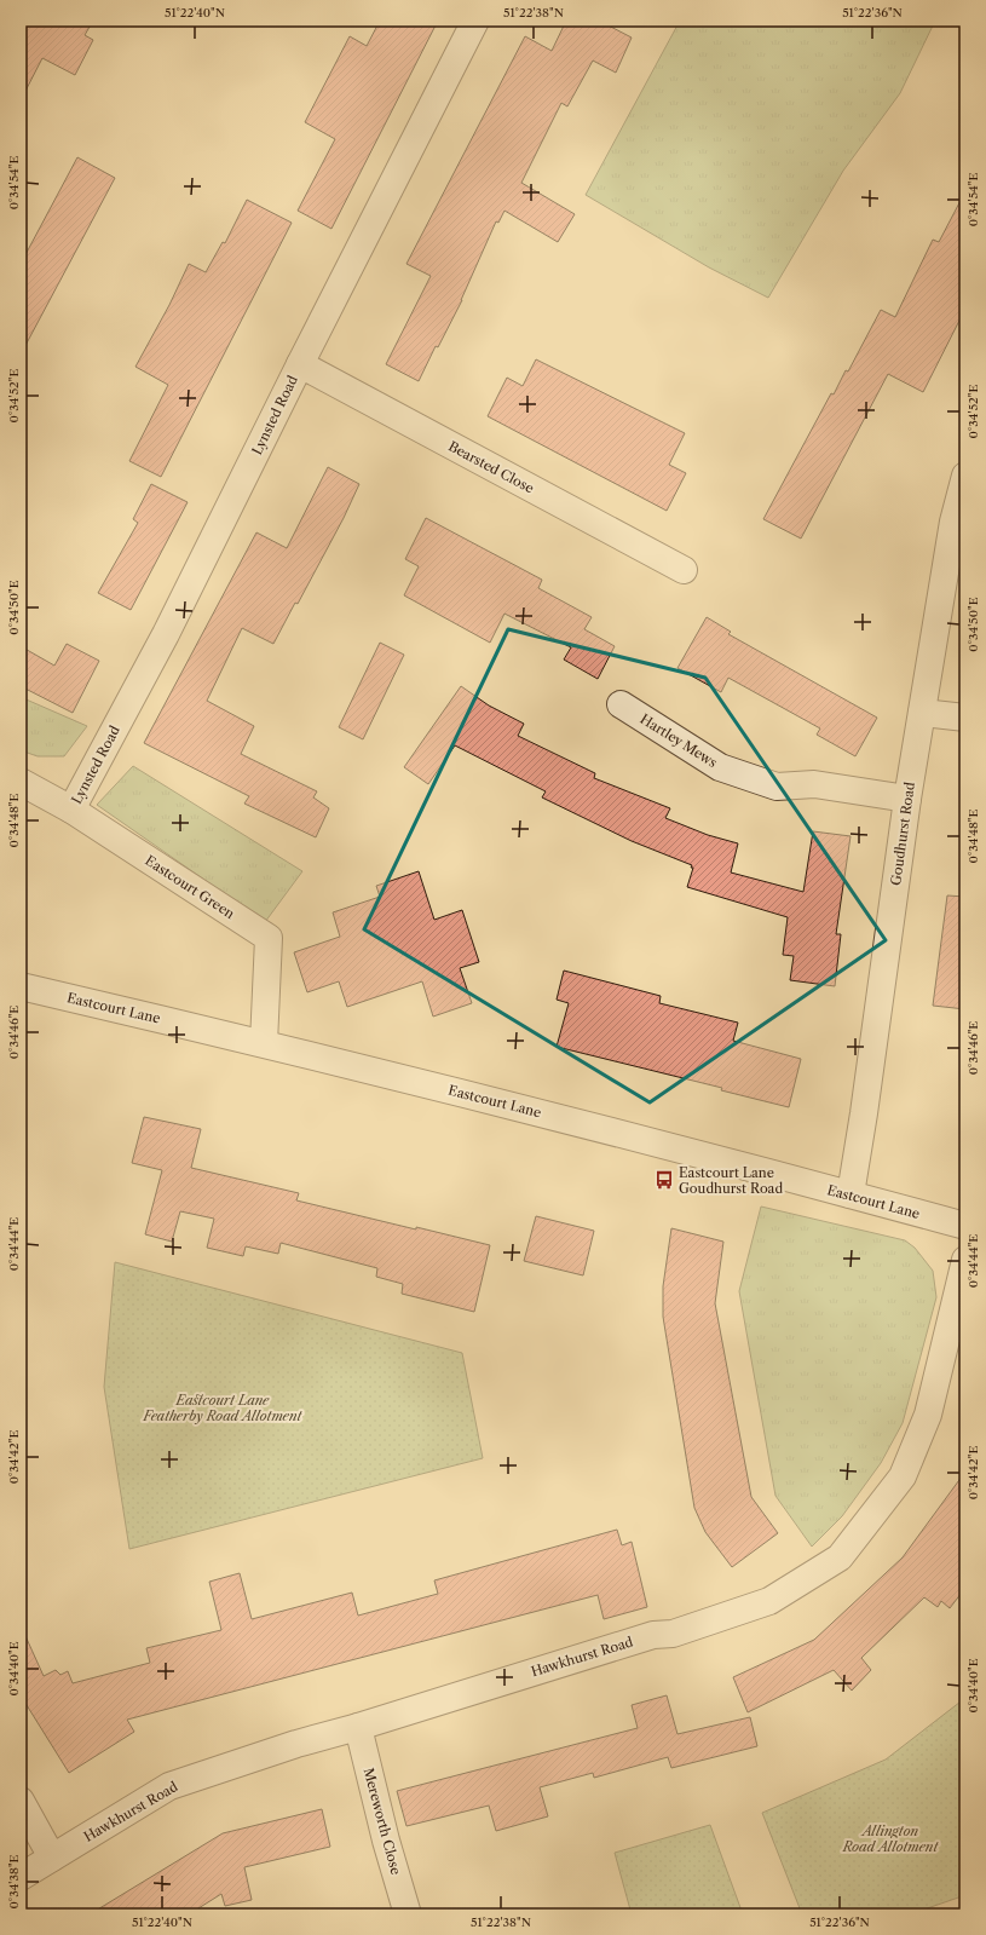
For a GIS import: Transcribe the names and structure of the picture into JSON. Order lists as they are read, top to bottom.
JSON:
{
  "streets": {
    "street": [
      "Lynsted Road",
      "Bearsted Close",
      "Hartley Mews",
      "Goudhurst Road",
      "Eastcourt Green",
      "Eastcourt Lane",
      "Hawkhurst Road",
      "Mereworth Close"
    ]
  },
  "crossings": [
    ["Lynsted Road", "Bearsted Close"],
    ["Lynsted Road", "Eastcourt Green"],
    ["Hartley Mews", "Goudhurst Road"],
    ["Goudhurst Road", "Eastcourt Lane"],
    ["Eastcourt Green", "Eastcourt Lane"],
    ["Hawkhurst Road", "Mereworth Close"]
  ],
  "parks": ["Eastcourt Lane Featherby Road Allotment", "Allington Road Allotment"],
  "places": {
    "bus stop": ["Eastcourt Lane Goudhurst Road"]
  },
  "coordinates": [
    "51°22'40\"N",
    "51°22'38\"N",
    "51°22'36\"N",
    "0°34'54\"E",
    "0°34'52\"E",
    "0°34'50\"E",
    "0°34'48\"E",
    "0°34'46\"E",
    "0°34'44\"E",
    "0°34'42\"E",
    "0°34'40\"E",
    "0°34'38\"E"
  ]
}
